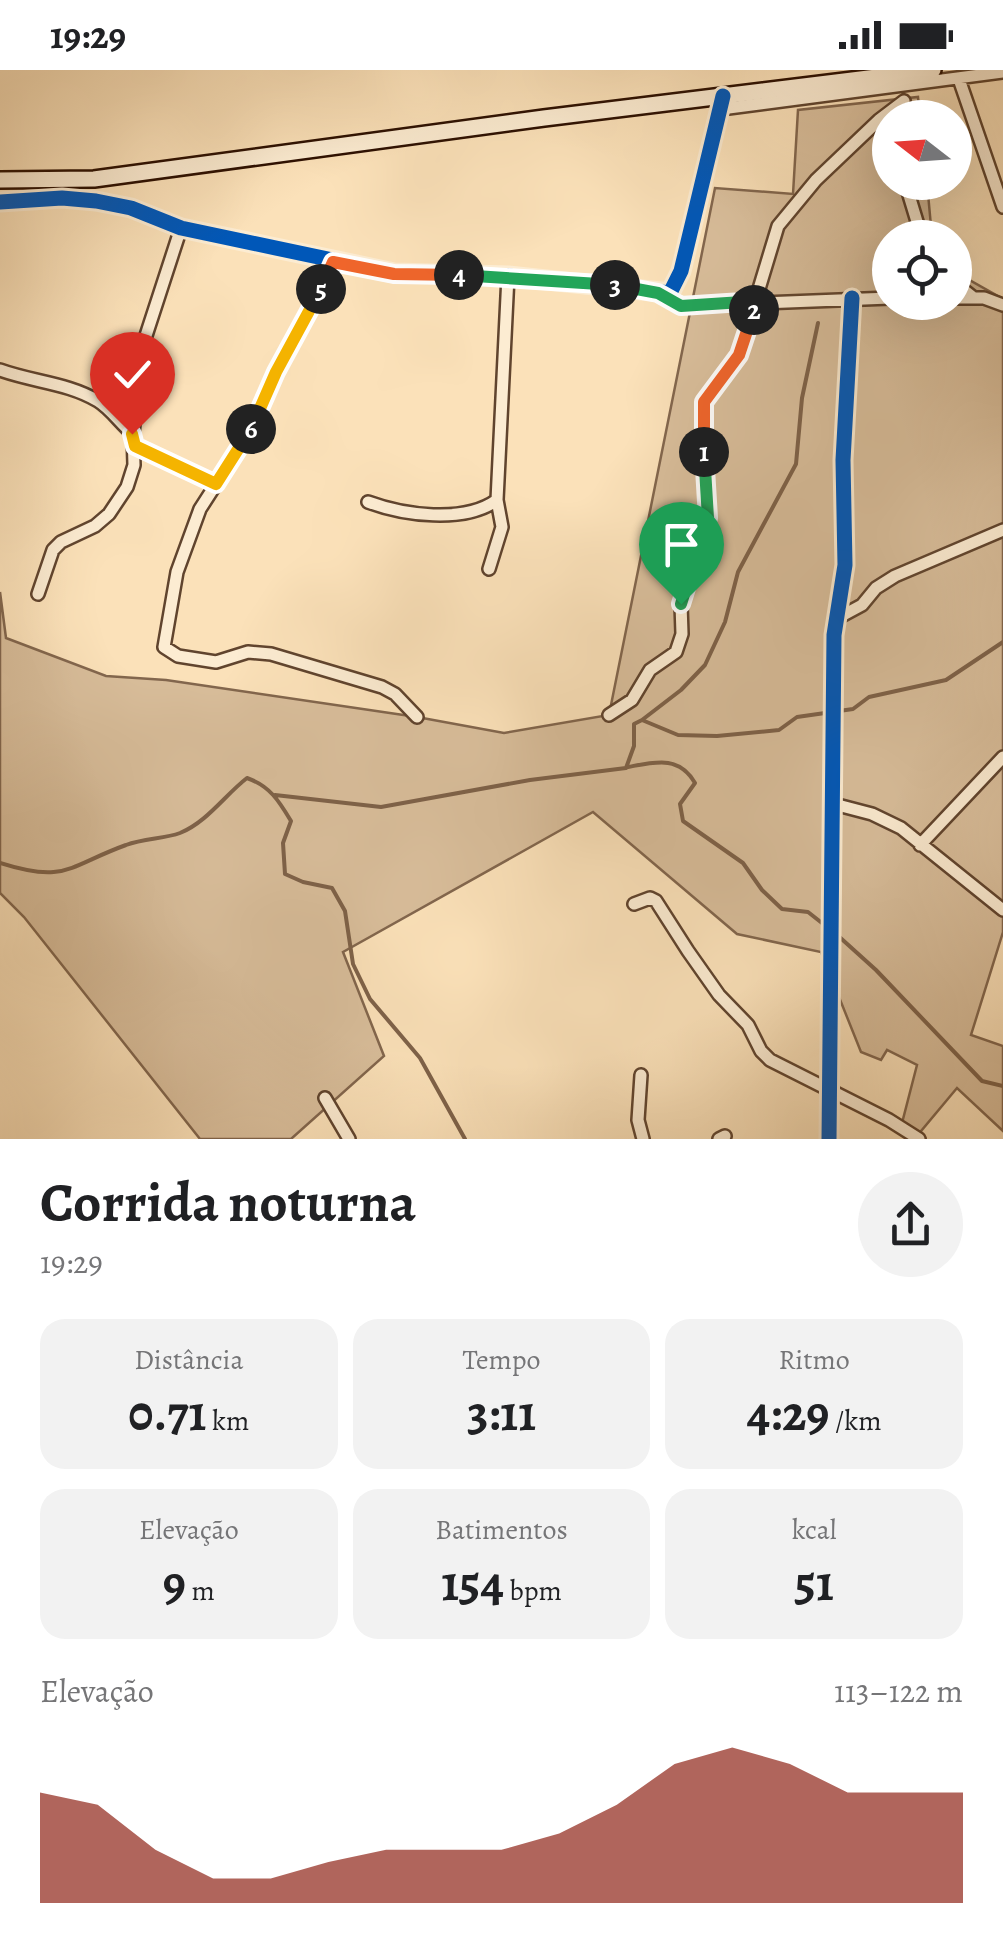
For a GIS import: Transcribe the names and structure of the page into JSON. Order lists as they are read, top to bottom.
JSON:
{
  "north": "left",
  "page": {
    "status": "19:29",
    "pins": [
      "4",
      "3",
      "5",
      "2",
      "6",
      "1"
    ],
    "heading": ["Corrida noturna", "19:29"],
    "stats": [
      ["Distância", "0.71 km"],
      ["Tempo", "3:11"],
      ["Ritmo", "4:29 /km"],
      ["Elevação", "9 m"],
      ["Batimentos", "154 bpm"],
      ["kcal", "51"]
    ],
    "chart": ["Elevação", "113–122 m"]
  }
}
